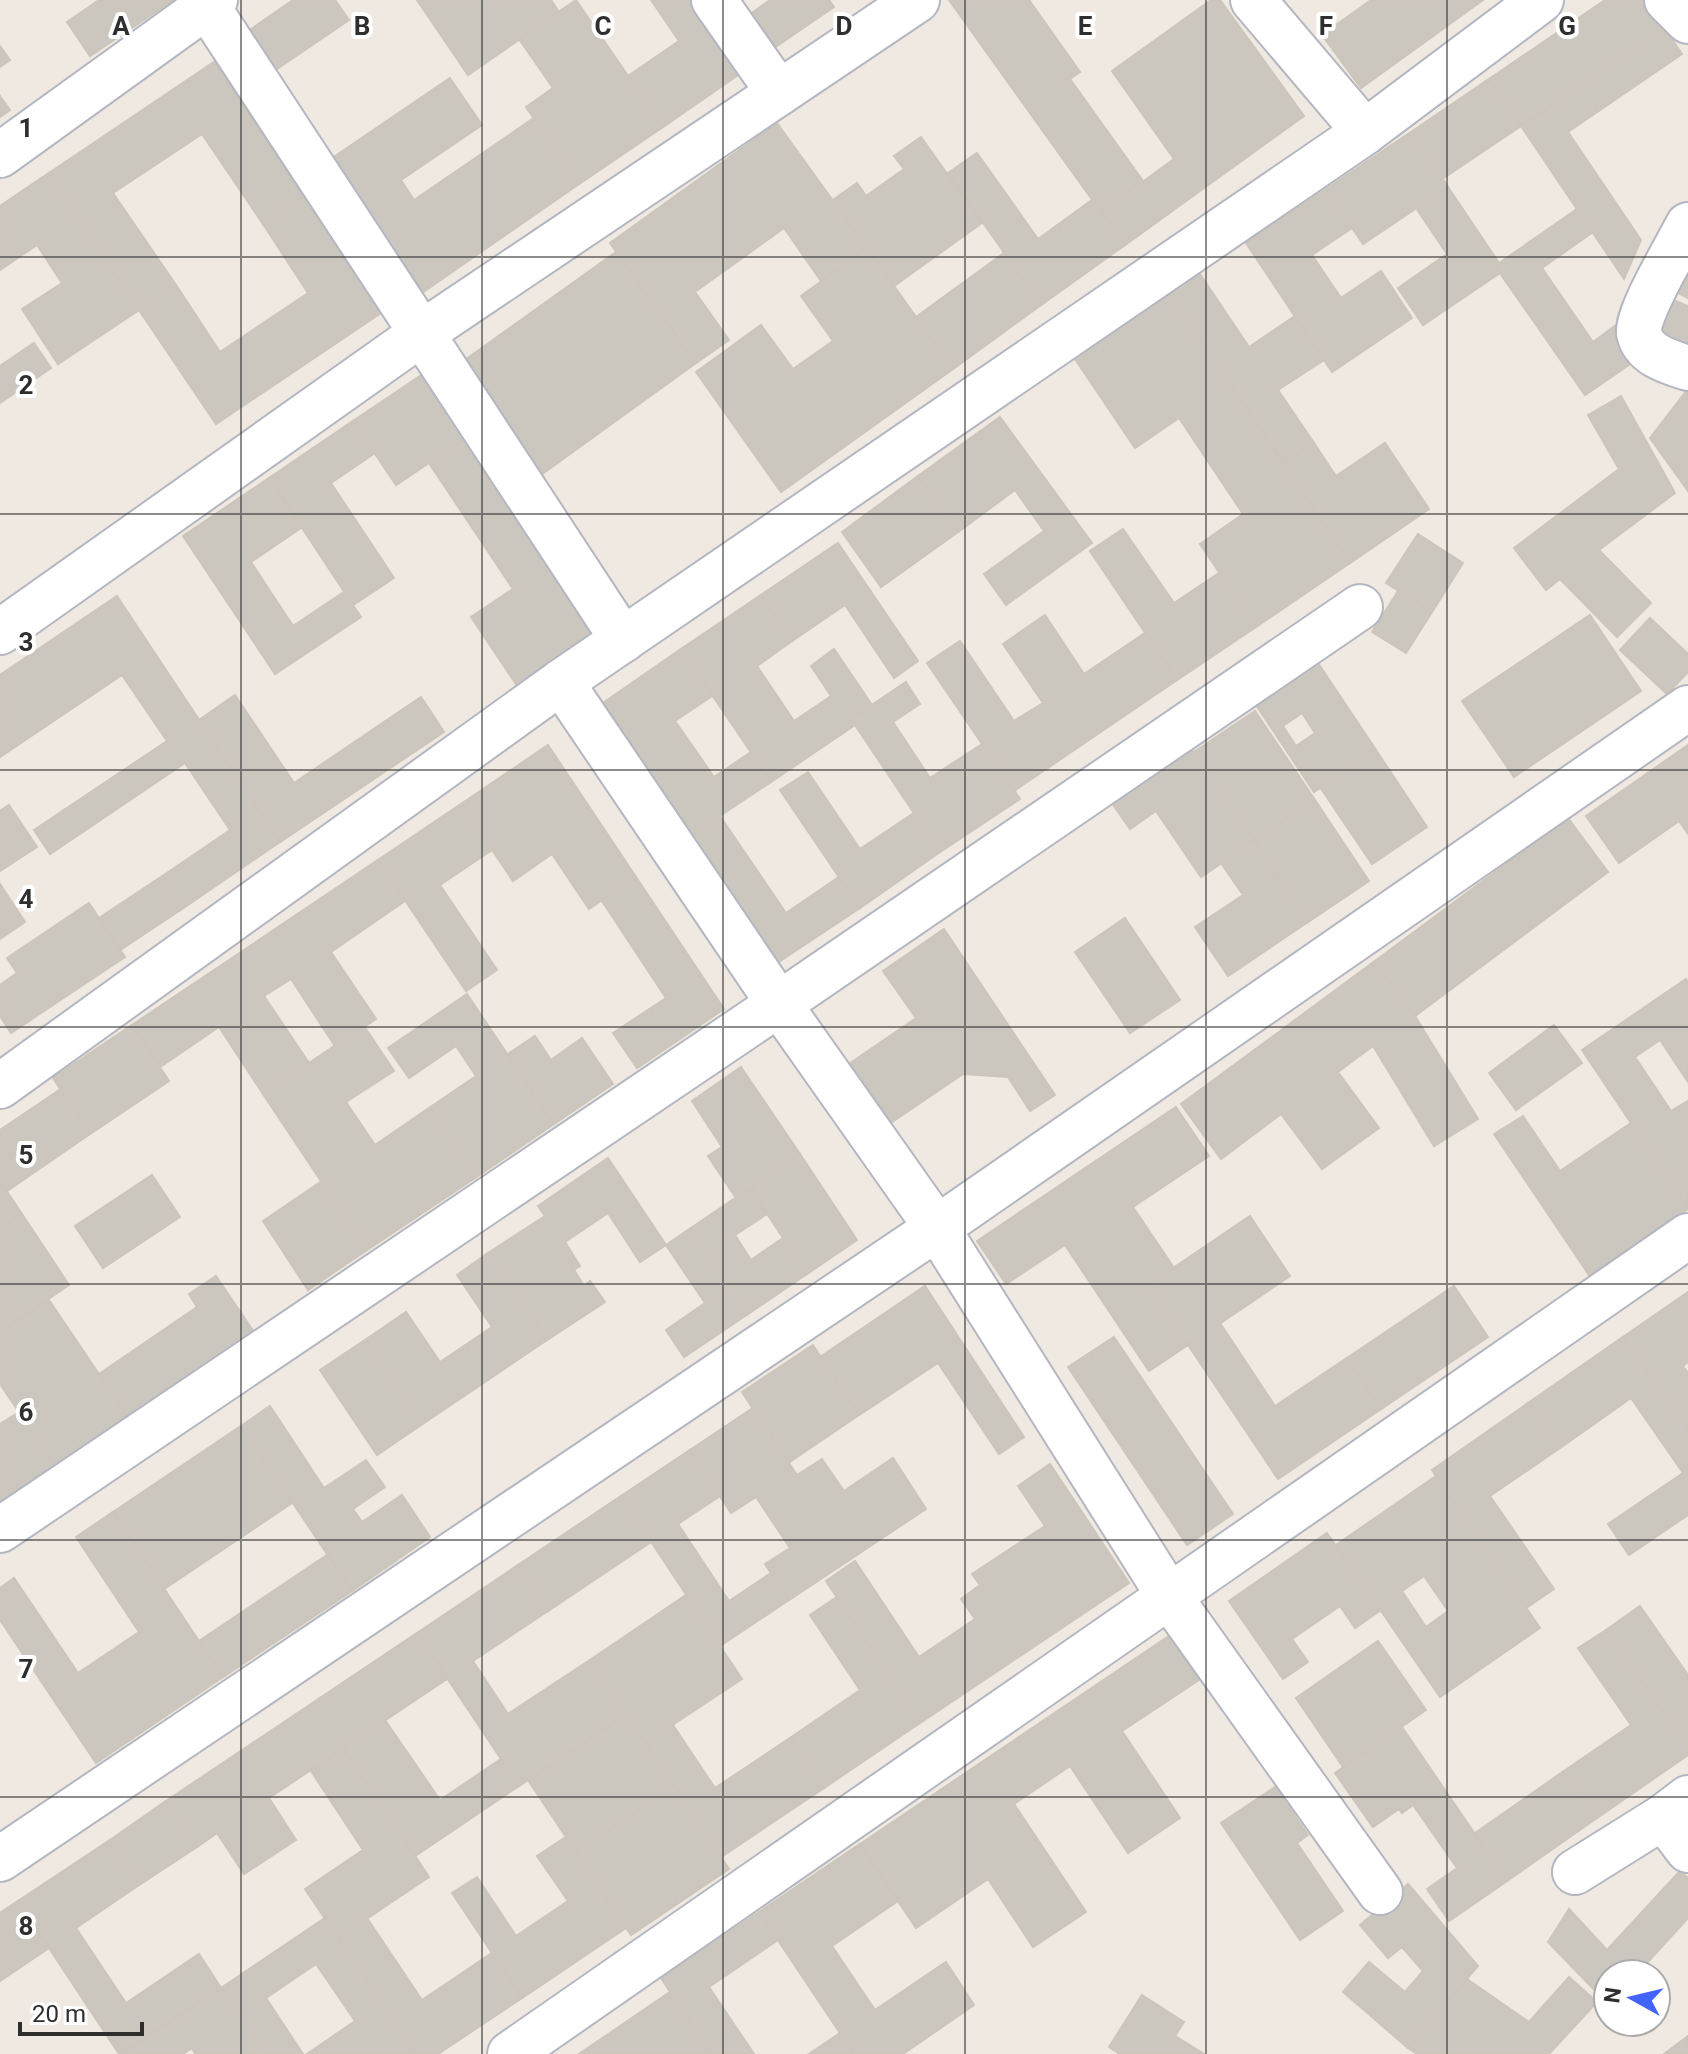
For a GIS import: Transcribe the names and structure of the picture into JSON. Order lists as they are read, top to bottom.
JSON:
{
  "scale_bar": "20 m",
  "north": "left",
  "grid": {
    "columns": [
      "A",
      "B",
      "C",
      "D",
      "E",
      "F",
      "G"
    ],
    "rows": [
      "1",
      "2",
      "3",
      "4",
      "5",
      "6",
      "7",
      "8"
    ]
  }
}
